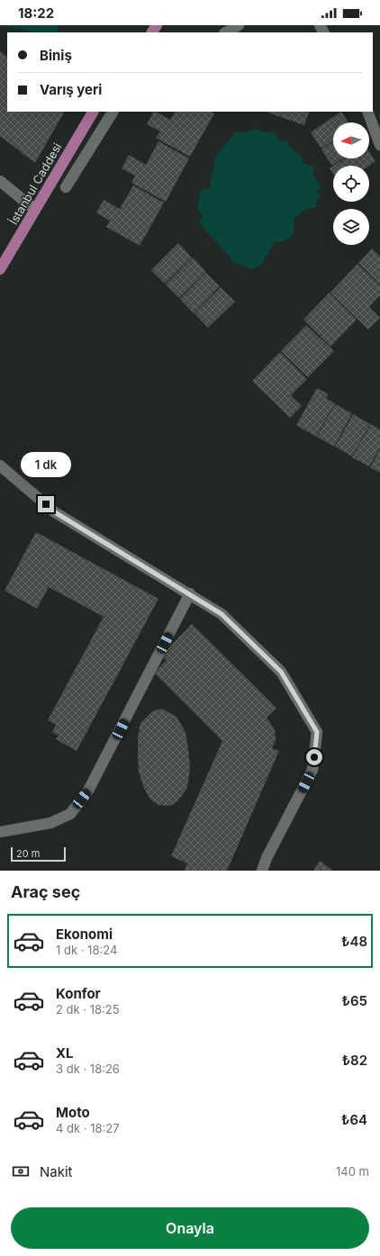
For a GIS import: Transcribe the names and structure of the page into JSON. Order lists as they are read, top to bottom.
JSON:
{
  "streets": {
    "main road": ["İstanbul Caddesi"]
  },
  "scale_bar": "20 m",
  "north": "left",
  "page": {
    "status": "18:22",
    "banner": ["Biniş", "Varış yeri"],
    "bubble": "1 dk",
    "scale": "20 m",
    "heading": "Araç seç",
    "list": [
      {
        "name": "Ekonomi",
        "note": "1 dk · 18:24",
        "value": "₺48"
      },
      {
        "name": "Konfor",
        "note": "2 dk · 18:25",
        "value": "₺65"
      },
      {
        "name": "XL",
        "note": "3 dk · 18:26",
        "value": "₺82"
      },
      {
        "name": "Moto",
        "note": "4 dk · 18:27",
        "value": "₺64"
      }
    ],
    "pay": ["Nakit", "140 m"],
    "buttons": "Onayla"
  }
}
